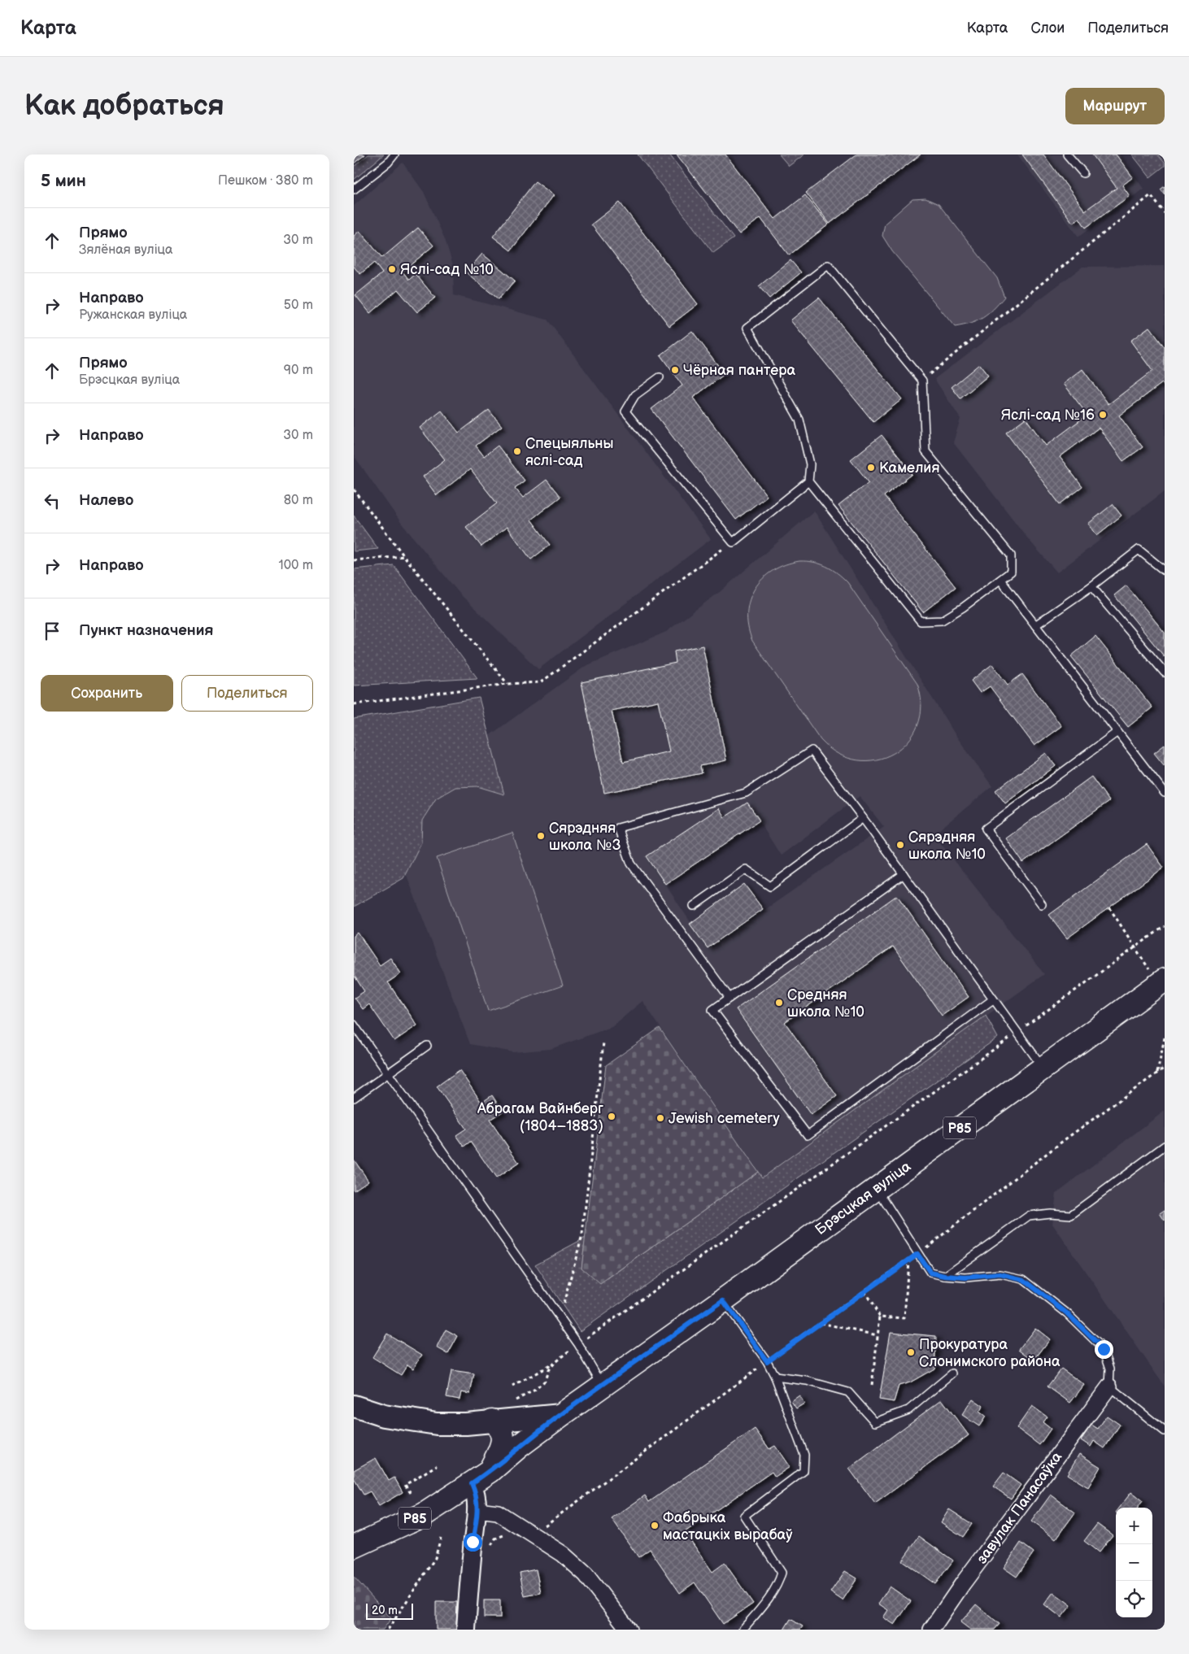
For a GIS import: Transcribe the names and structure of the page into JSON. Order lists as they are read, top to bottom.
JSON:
{
  "streets": {
    "main road": ["Р85", "Брэсцкая вуліца"],
    "street": ["завулак Панасаўка"]
  },
  "crossings": [
    ["Р85", "Брэсцкая вуліца"]
  ],
  "places": [
    "Яслі-сад №10",
    "Чёрная пантера",
    "Яслі-сад №16",
    "Спецыяльны яслі-сад",
    "Камелия",
    "Сярэдняя школа №3",
    "Сярэдняя школа №10",
    "Средняя школа №10",
    "Абрагам Вайнберг (1804–1883)",
    "Jewish cemetery",
    "Прокуратура Слонимского района",
    "Фабрыка мастацкіх вырабаў"
  ],
  "scale_bar": "20 m",
  "page": {
    "header": "Карта",
    "nav": ["Карта", "Слои", "Поделиться"],
    "buttons": [
      "Маршрут",
      ["Сохранить", "Поделиться"]
    ],
    "title": "Как добраться",
    "heading": ["5 мин", "Пешком · 380 m"],
    "list": [
      ["Прямо", "Зялёная вуліца", "30 m"],
      ["Направо", "Ружанская вуліца", "50 m"],
      ["Прямо", "Брэсцкая вуліца", "90 m"],
      ["Направо", "30 m"],
      ["Налево", "80 m"],
      ["Направо", "100 m"],
      "Пункт назначения"
    ],
    "map_buttons": ["+", "−"],
    "scale": "20 m"
  }
}
